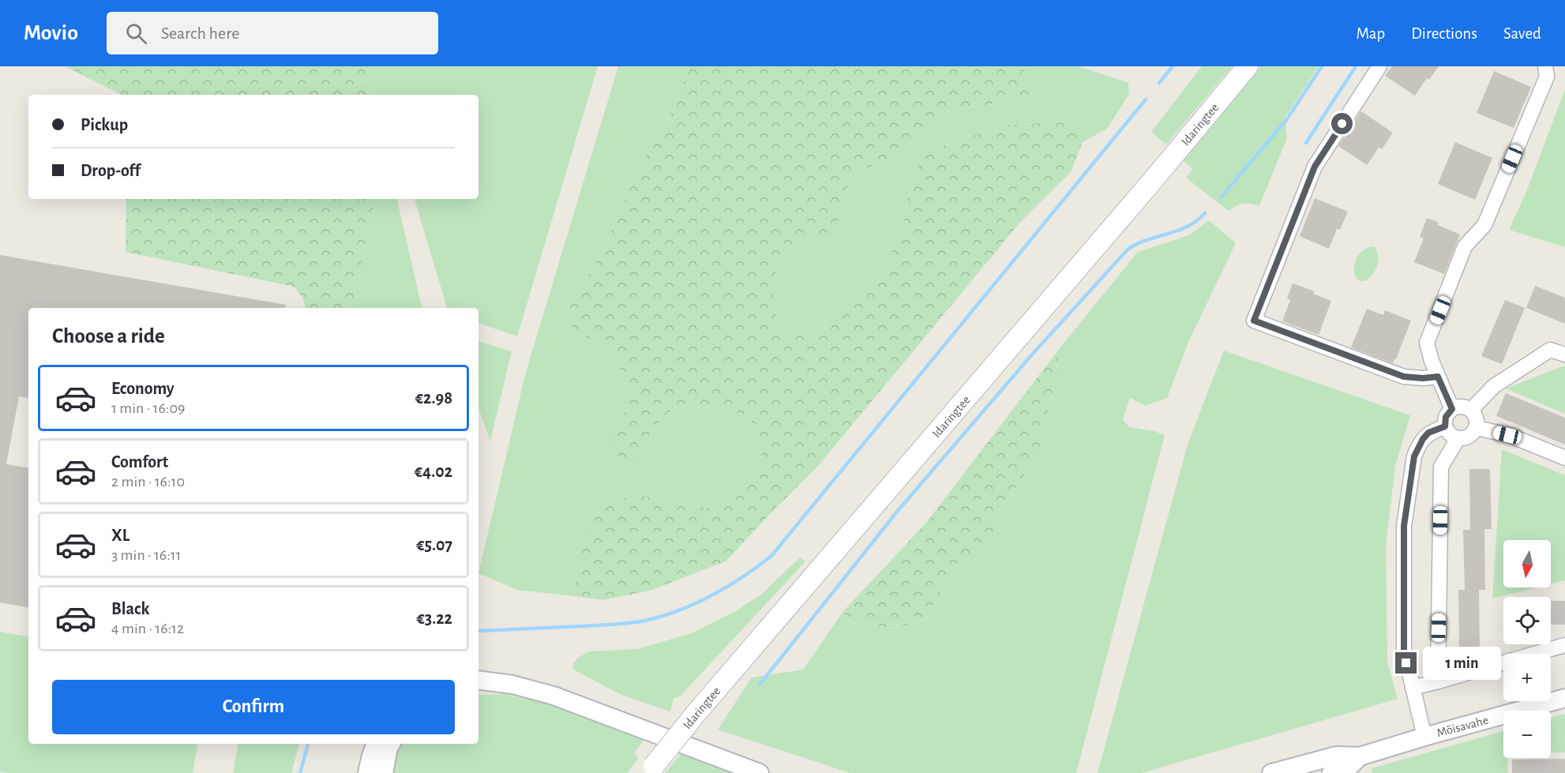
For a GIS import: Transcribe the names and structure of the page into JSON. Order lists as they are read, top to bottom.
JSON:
{
  "streets": {
    "main road": ["Idaringtee"],
    "street": ["Mõisavahe"]
  },
  "north": "bottom",
  "page": {
    "header": "Movio",
    "search": "Search here",
    "nav": ["Map", "Directions", "Saved"],
    "banner": ["Pickup", "Drop-off"],
    "heading": "Choose a ride",
    "list": [
      {
        "name": "Economy",
        "note": "1 min · 16:09",
        "value": "€2.98"
      },
      {
        "name": "Comfort",
        "note": "2 min · 16:10",
        "value": "€4.02"
      },
      {
        "name": "XL",
        "note": "3 min · 16:11",
        "value": "€5.07"
      },
      {
        "name": "Black",
        "note": "4 min · 16:12",
        "value": "€3.22"
      }
    ],
    "map_buttons": ["+", "−"],
    "bubble": "1 min",
    "buttons": "Confirm"
  }
}
